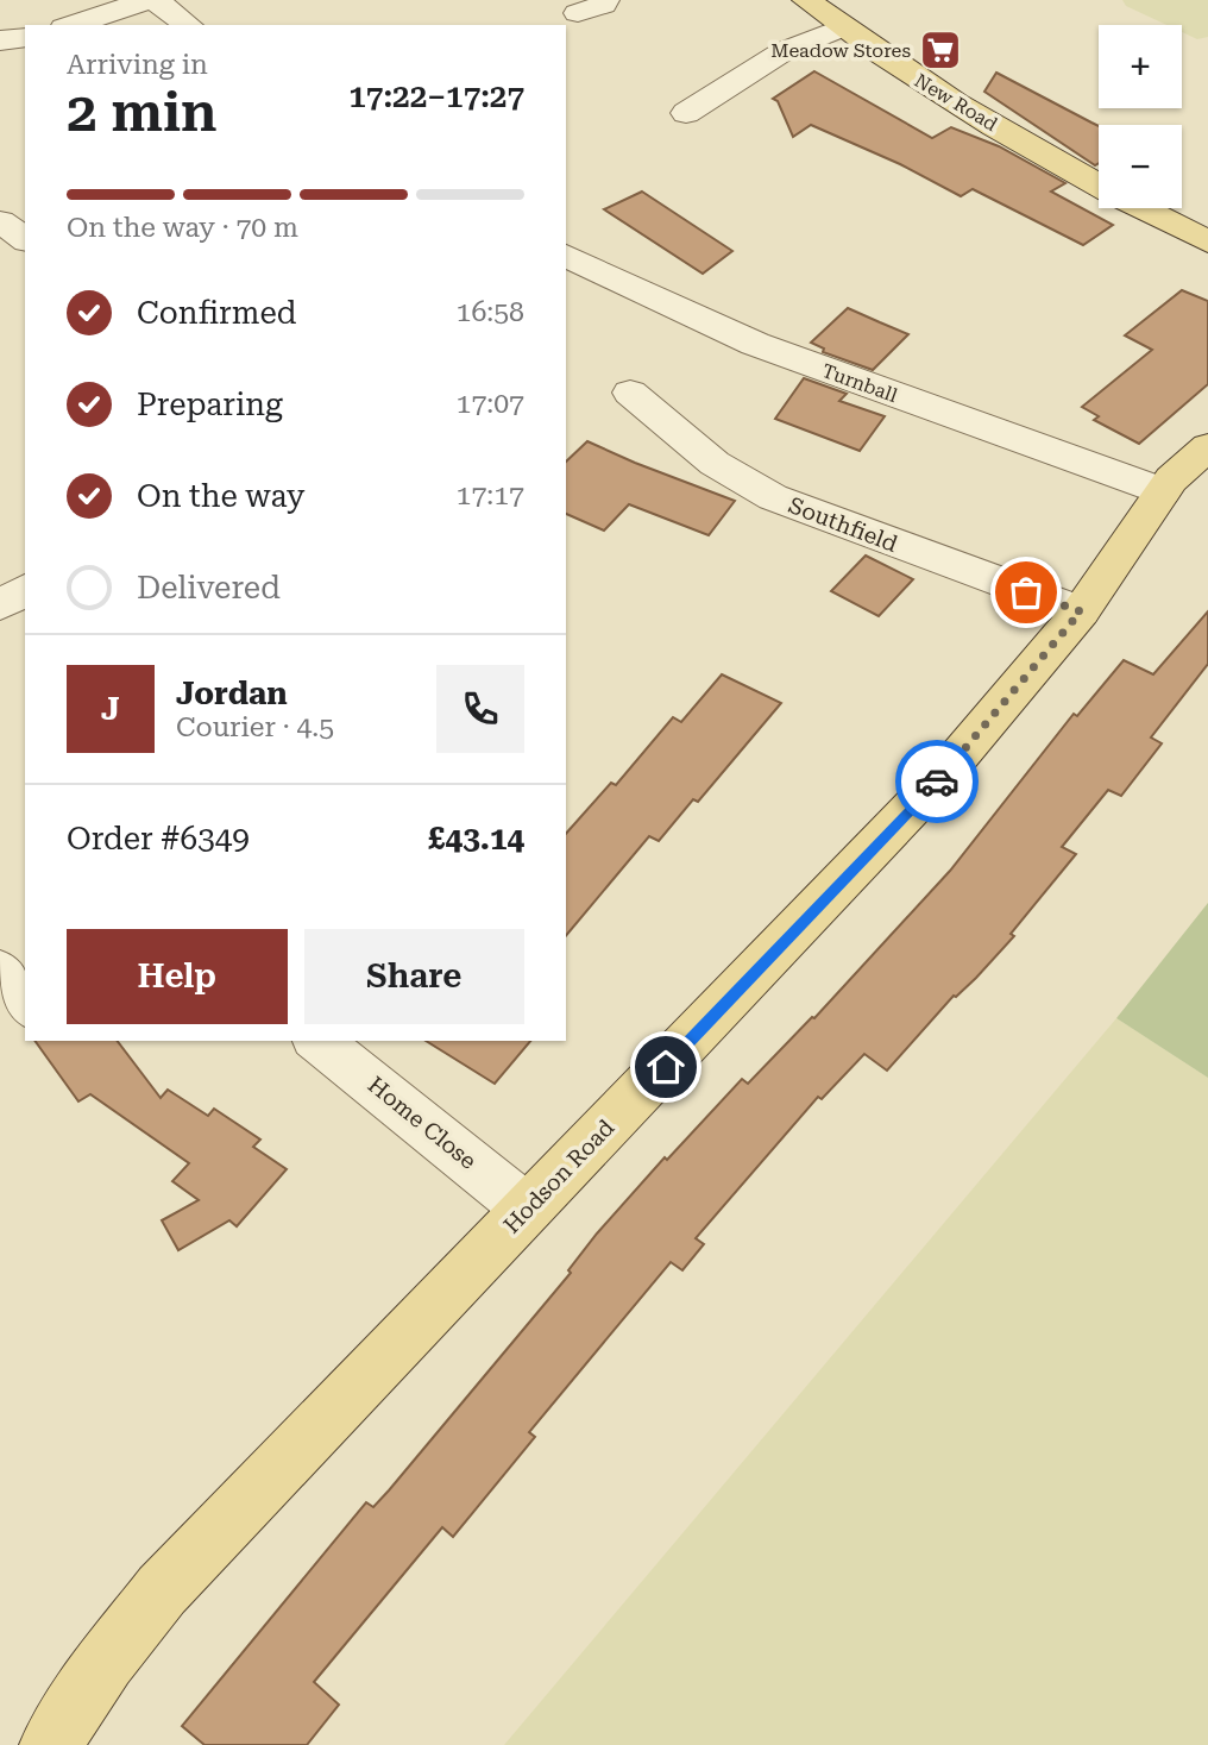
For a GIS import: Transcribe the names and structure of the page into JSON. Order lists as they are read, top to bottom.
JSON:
{
  "streets": {
    "main road": ["New Road", "Hodson Road"],
    "street": ["Turnball", "Southfield", "Home Close"]
  },
  "crossings": [
    ["Turnball", "Hodson Road"],
    ["Southfield", "Hodson Road"],
    ["Home Close", "Hodson Road"]
  ],
  "places": {
    "supermarket": ["Meadow Stores"]
  },
  "page": {
    "map_buttons": ["+", "−"],
    "heading": ["2 min", "Arriving in", "17:22–17:27"],
    "panel": [
      "Jordan",
      "Courier · 4.5",
      "Order #6349",
      "£43.14"
    ],
    "bar": "On the way · 70 m",
    "list": [
      ["Confirmed", "16:58"],
      ["Preparing", "17:07"],
      ["On the way", "17:17"],
      "Delivered"
    ],
    "round": "J",
    "buttons": ["Help", "Share"]
  }
}
